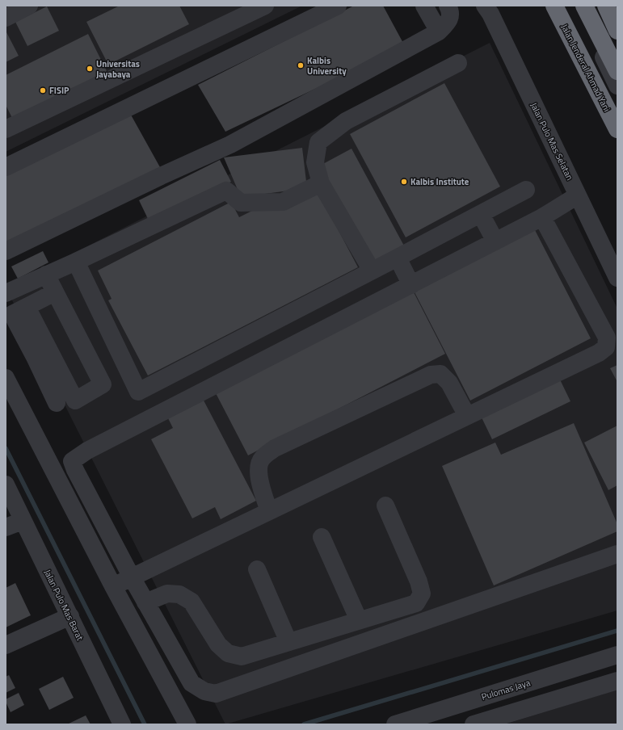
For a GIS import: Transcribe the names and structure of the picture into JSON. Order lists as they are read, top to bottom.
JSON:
{
  "streets": {
    "highway": ["Jalan Jenderal Ahmad Yani"],
    "street": ["Jalan Pulo Mas Selatan", "Jalan Pulo Mas Barat", "Pulomas Jaya"]
  },
  "places": [
    "Kalbis University",
    "Universitas Jayabaya",
    "FISIP",
    "Kalbis Institute"
  ]
}
